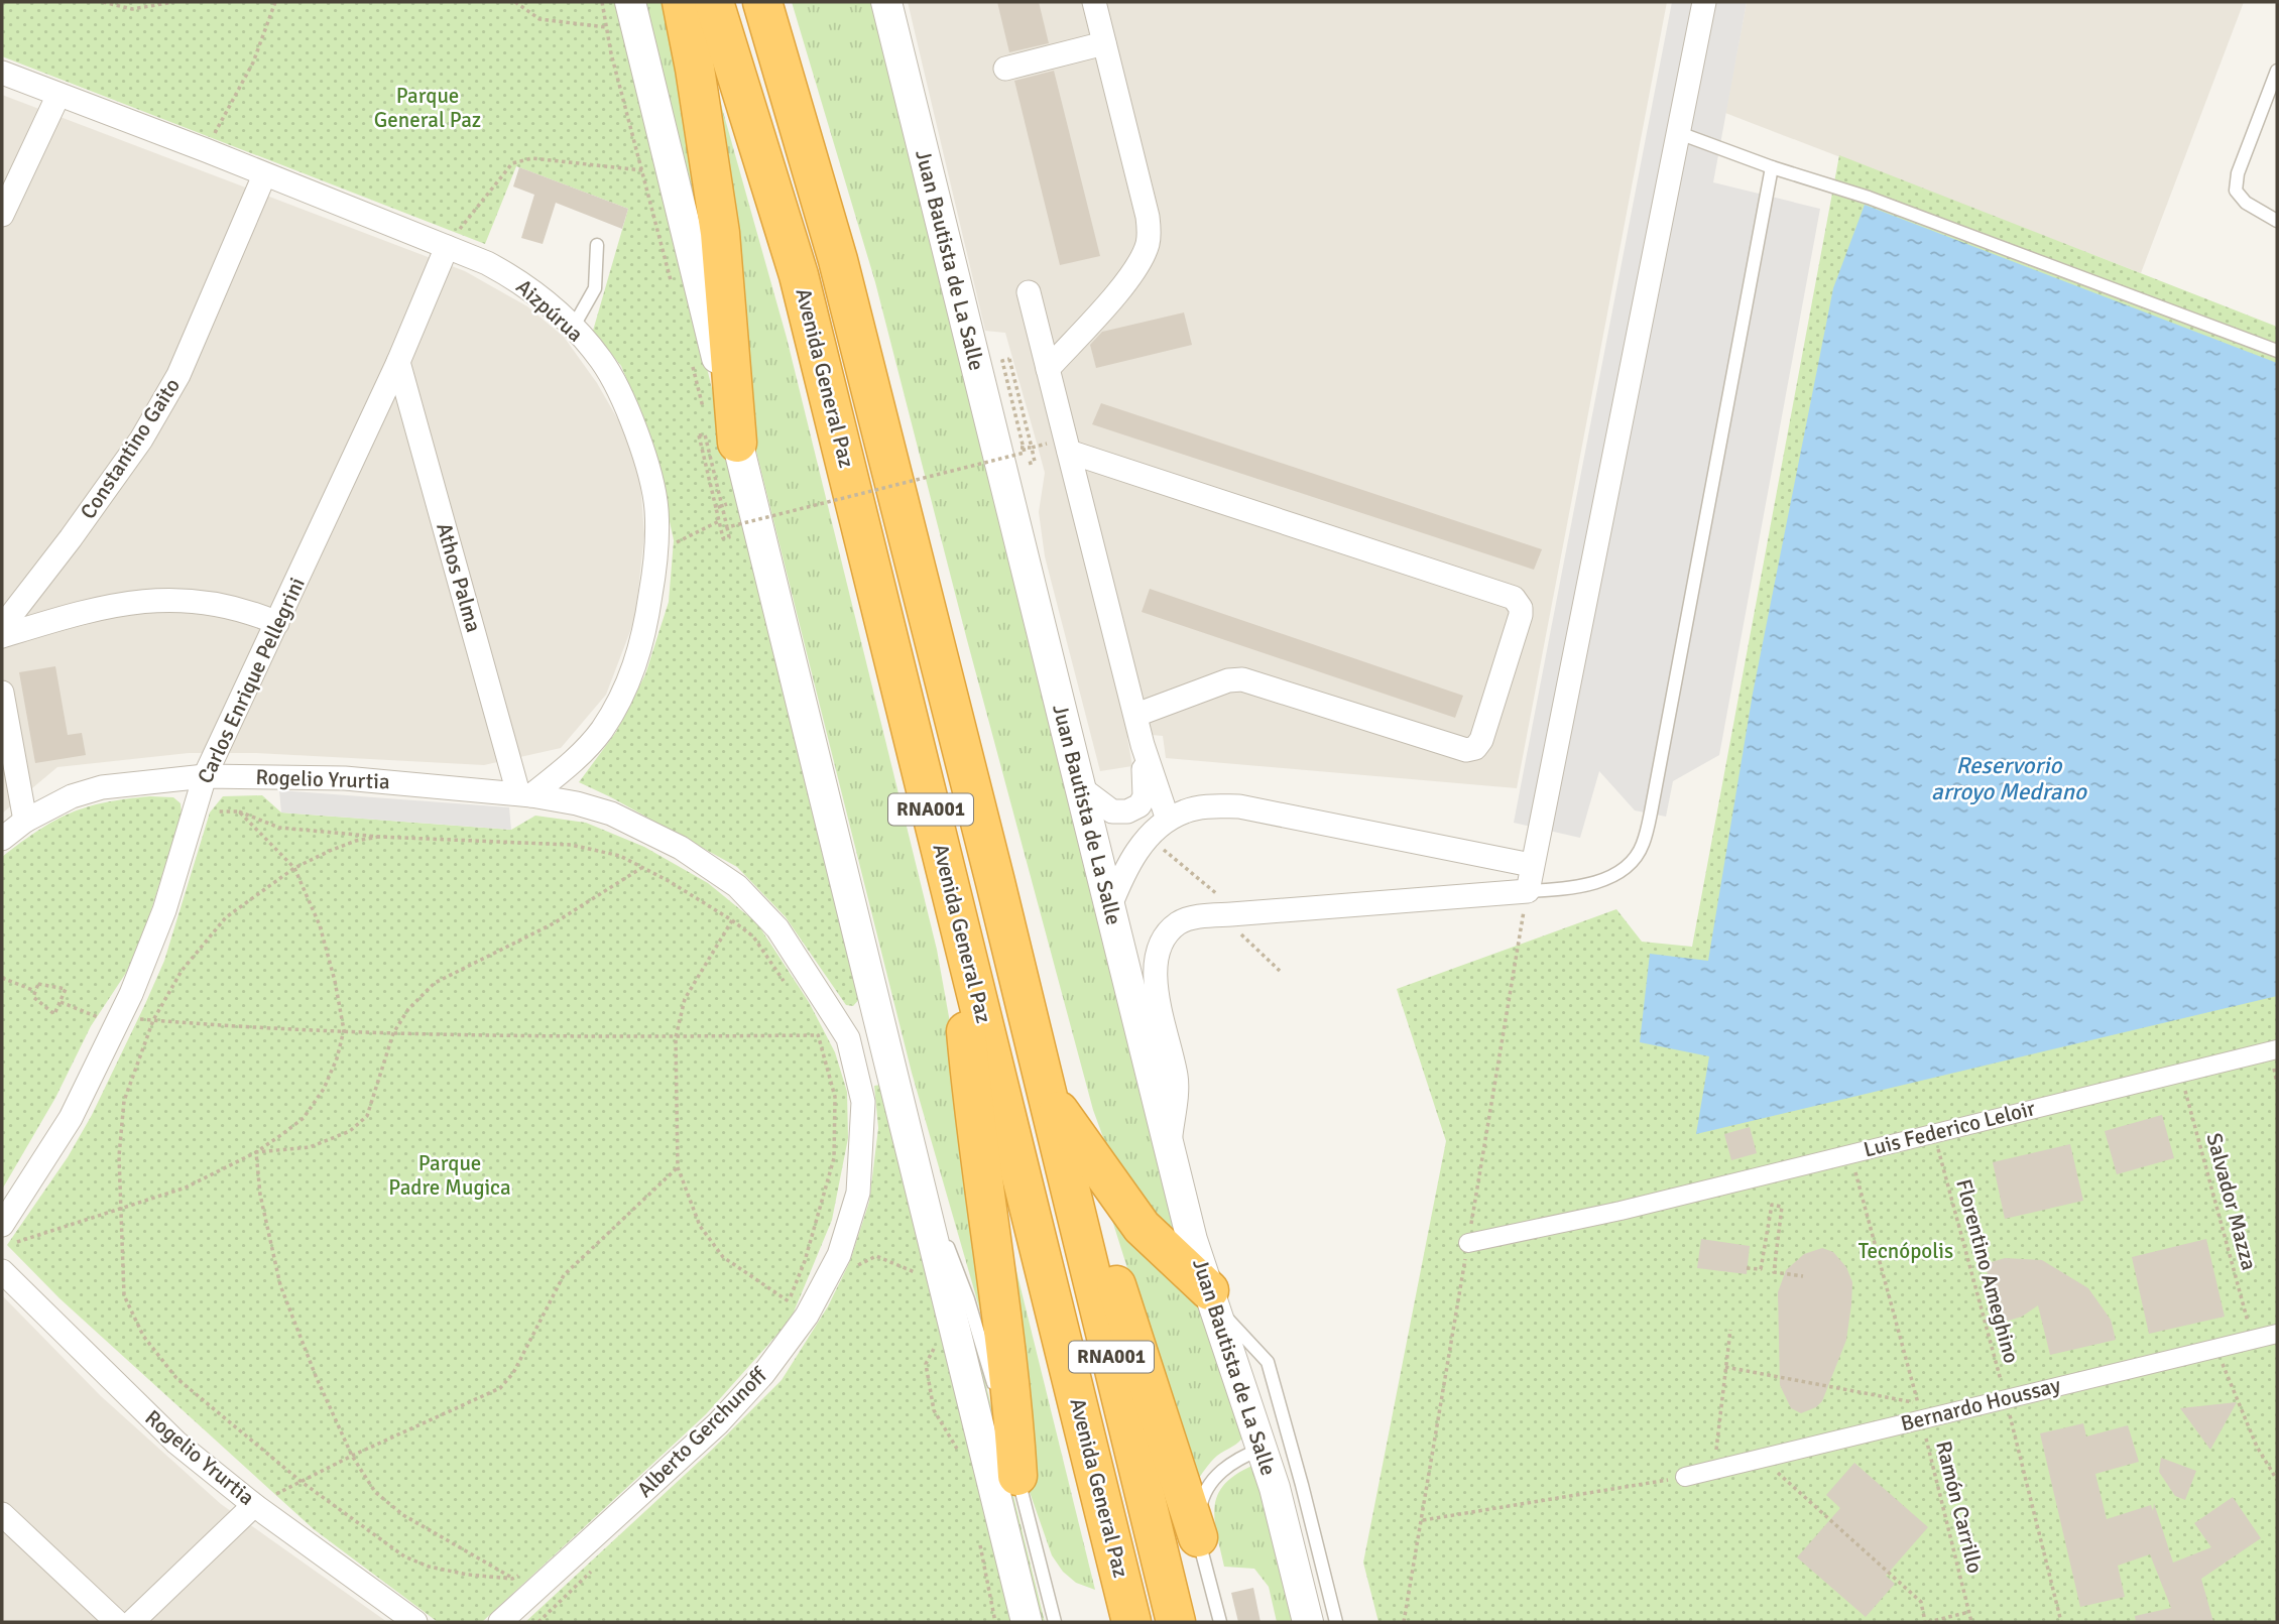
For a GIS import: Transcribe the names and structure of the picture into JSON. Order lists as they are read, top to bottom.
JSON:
{
  "streets": {
    "highway": ["Avenida General Paz", "RNA001"],
    "street": [
      "Juan Bautista de La Salle",
      "Aizpúrua",
      "Constantino Gaito",
      "Athos Palma",
      "Carlos Enrique Pellegrini",
      "Rogelio Yrurtia",
      "Luis Federico Leloir",
      "Bernardo Houssay",
      "Alberto Gerchunoff"
    ],
    "path": ["Salvador Mazza", "Florentino Ameghino", "Ramón Carrillo"]
  },
  "crossings": [
    ["Aizpúrua", "Constantino Gaito"],
    ["Aizpúrua", "Athos Palma"],
    ["Aizpúrua", "Carlos Enrique Pellegrini"],
    ["Aizpúrua", "Rogelio Yrurtia"],
    ["Aizpúrua", "Alberto Gerchunoff"],
    ["Athos Palma", "Carlos Enrique Pellegrini"],
    ["Athos Palma", "Rogelio Yrurtia"],
    ["Athos Palma", "Alberto Gerchunoff"],
    ["Carlos Enrique Pellegrini", "Rogelio Yrurtia"],
    ["Rogelio Yrurtia", "Alberto Gerchunoff"],
    ["Luis Federico Leloir", "Salvador Mazza"],
    ["Luis Federico Leloir", "Florentino Ameghino"],
    ["Luis Federico Leloir", "Ramón Carrillo"],
    ["Salvador Mazza", "Bernardo Houssay"],
    ["Florentino Ameghino", "Bernardo Houssay"],
    ["Bernardo Houssay", "Ramón Carrillo"]
  ],
  "water": ["Reservorio arroyo Medrano"],
  "parks": ["Parque General Paz", "Parque Padre Mugica", "Tecnópolis"]
}
